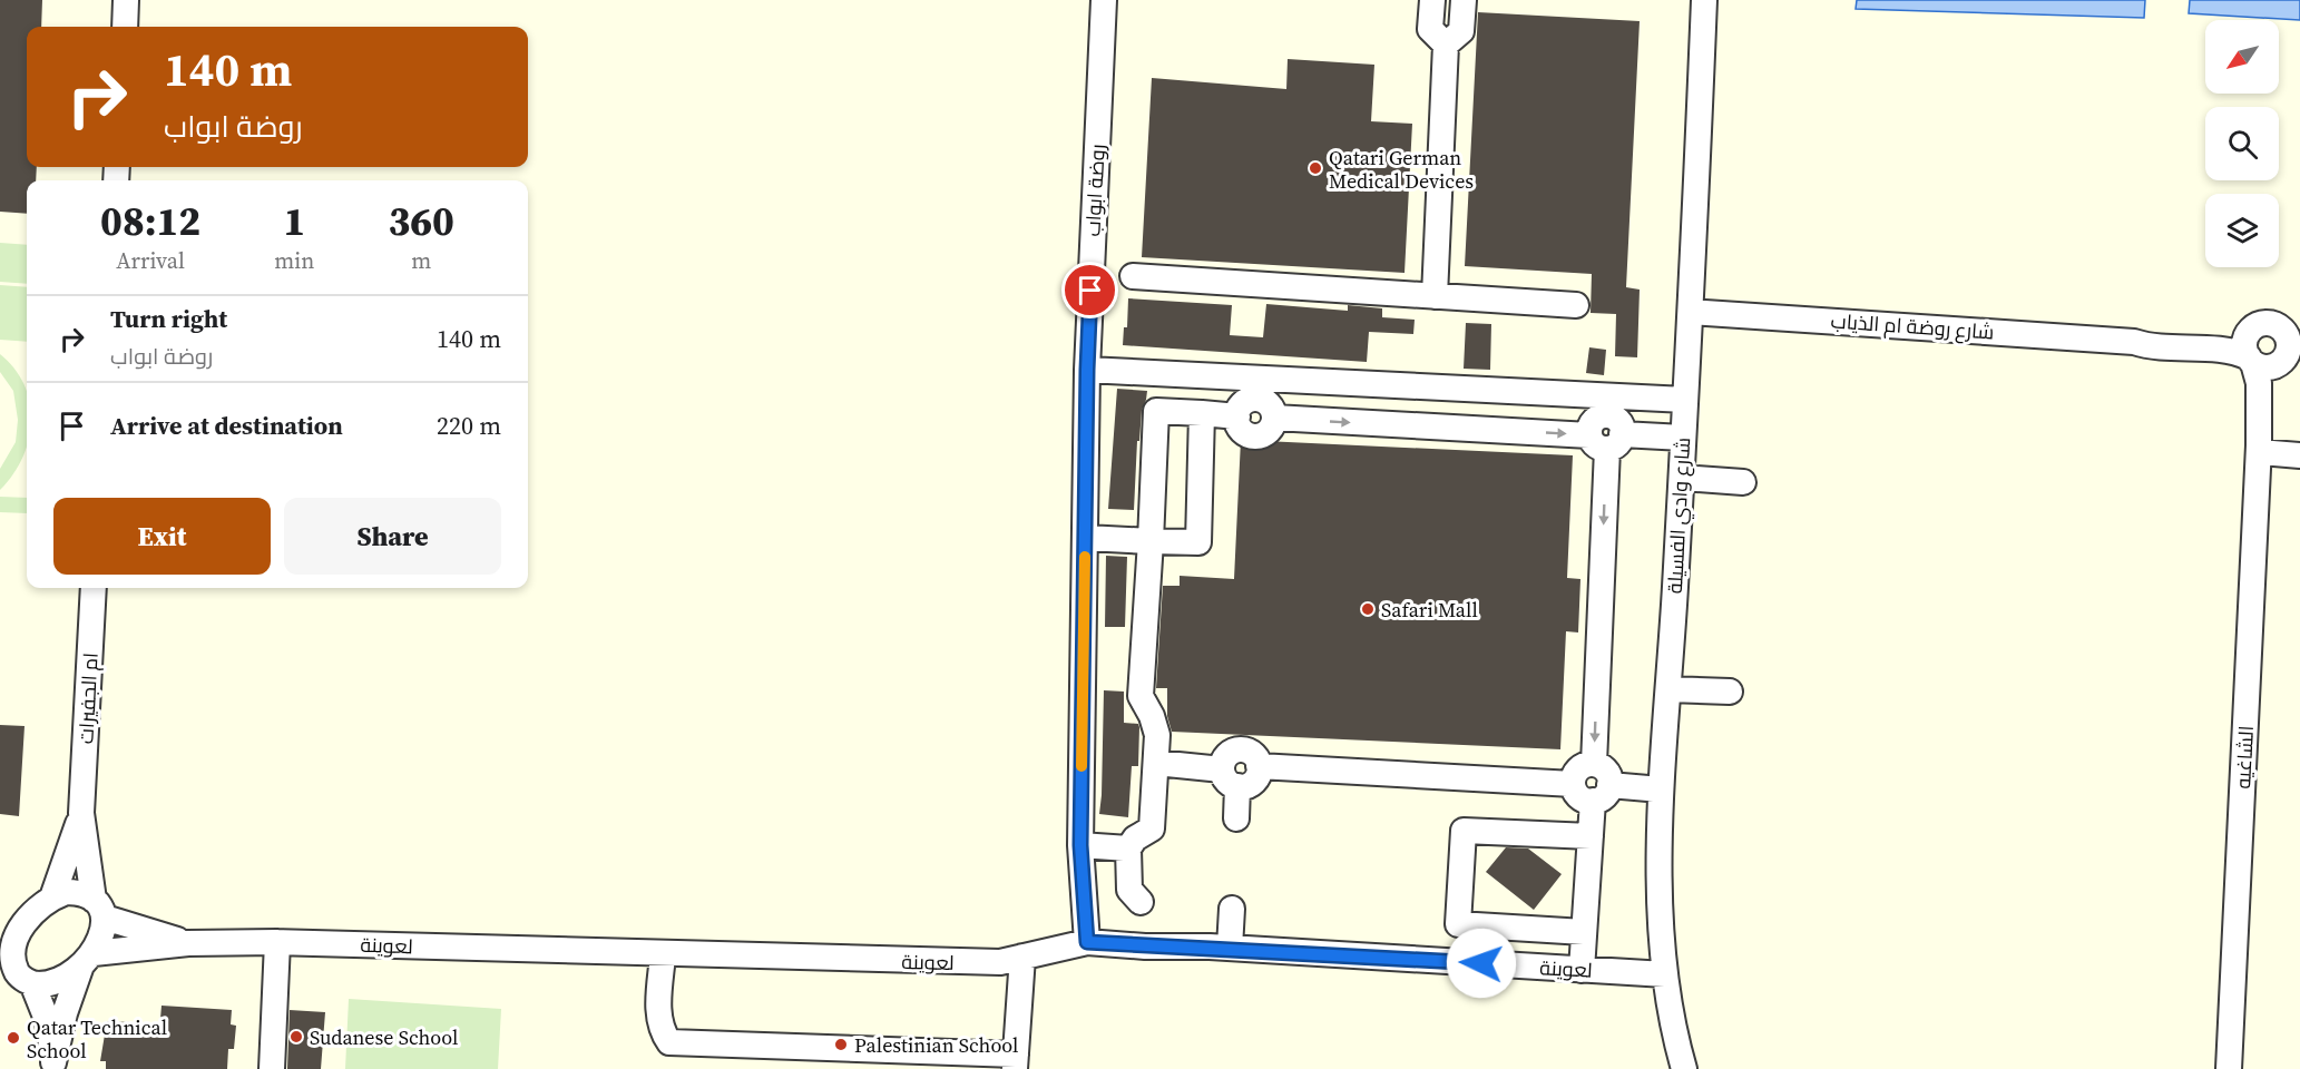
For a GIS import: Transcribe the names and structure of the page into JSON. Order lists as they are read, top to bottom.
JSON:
{
  "streets": {
    "street": [
      "روضة ابواب",
      "شارع روضة ام الذياب",
      "شارع وادي الفسيلة",
      "ام الجفيرات",
      "الشاغيه",
      "لعوينة"
    ]
  },
  "crossings": [
    ["روضة ابواب", "لعوينة"],
    ["شارع روضة ام الذياب", "شارع وادي الفسيلة"],
    ["شارع روضة ام الذياب", "الشاغيه"],
    ["شارع وادي الفسيلة", "لعوينة"],
    ["ام الجفيرات", "لعوينة"]
  ],
  "places": [
    "Qatari German Medical Devices",
    "Safari Mall",
    "Sudanese School",
    "Qatar Technical School",
    "Palestinian School"
  ],
  "north": "bottom left",
  "page": {
    "turn": ["140 m", "روضة ابواب"],
    "eta": [
      "08:12",
      "Arrival",
      "1",
      "min",
      "360",
      "m"
    ],
    "list": [
      {
        "name": "Turn right",
        "note": "روضة ابواب",
        "value": "140 m"
      },
      {
        "name": "Arrive at destination",
        "value": "220 m"
      }
    ],
    "buttons": ["Exit", "Share"]
  }
}
